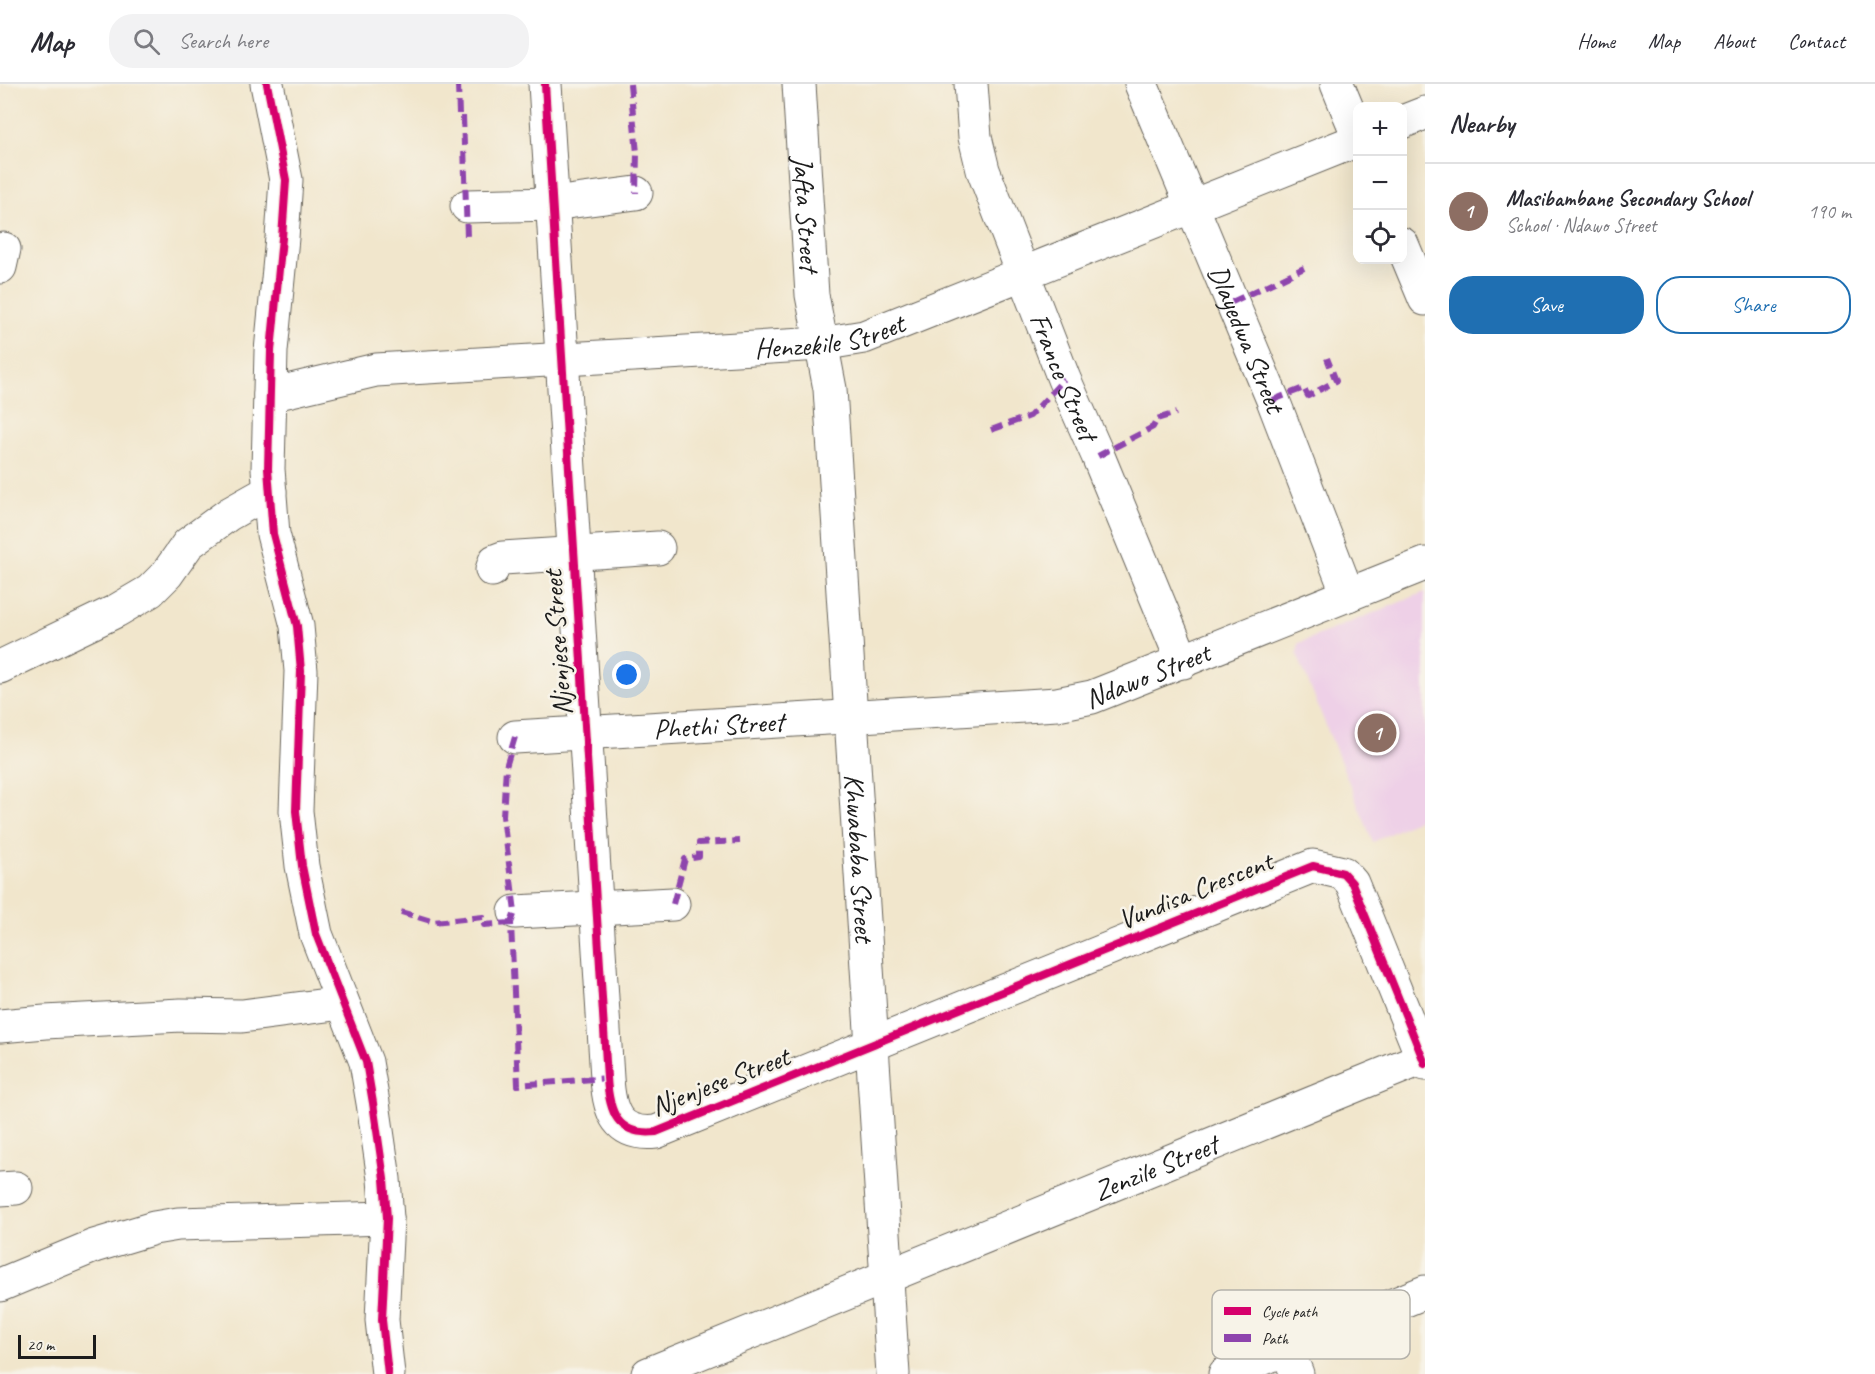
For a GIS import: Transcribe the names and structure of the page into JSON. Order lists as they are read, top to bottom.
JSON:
{
  "streets": {
    "street": [
      "Jafta Street",
      "Henzekile Street",
      "Dlayedwa Street",
      "France Street",
      "Njenjese Street",
      "Ndawo Street",
      "Phethi Street",
      "Khwababa Street",
      "Vundisa Crescent",
      "Zenzile Street"
    ]
  },
  "crossings": [
    ["Jafta Street", "Henzekile Street"],
    ["Jafta Street", "Khwababa Street"],
    ["Henzekile Street", "Dlayedwa Street"],
    ["Henzekile Street", "France Street"],
    ["Henzekile Street", "Njenjese Street"],
    ["Henzekile Street", "Khwababa Street"],
    ["Dlayedwa Street", "Ndawo Street"],
    ["France Street", "Ndawo Street"],
    ["Njenjese Street", "Phethi Street"],
    ["Njenjese Street", "Khwababa Street"],
    ["Njenjese Street", "Vundisa Crescent"],
    ["Ndawo Street", "Phethi Street"],
    ["Ndawo Street", "Khwababa Street"],
    ["Phethi Street", "Khwababa Street"],
    ["Khwababa Street", "Vundisa Crescent"],
    ["Khwababa Street", "Zenzile Street"],
    ["Vundisa Crescent", "Zenzile Street"]
  ],
  "legend": ["Cycle path", "Path"],
  "scale_bar": "20 m",
  "page": {
    "header": "Map",
    "search": "Search here",
    "nav": [
      "Home",
      "Map",
      "About",
      "Contact"
    ],
    "heading": "Nearby",
    "map_buttons": ["+", "−"],
    "list": [
      {
        "mark": "1",
        "name": "Masibambane Secondary School",
        "note": "School · Ndawo Street",
        "value": "190 m"
      }
    ],
    "buttons": ["Save", "Share"],
    "pins": "1",
    "scale": "20 m"
  }
}
